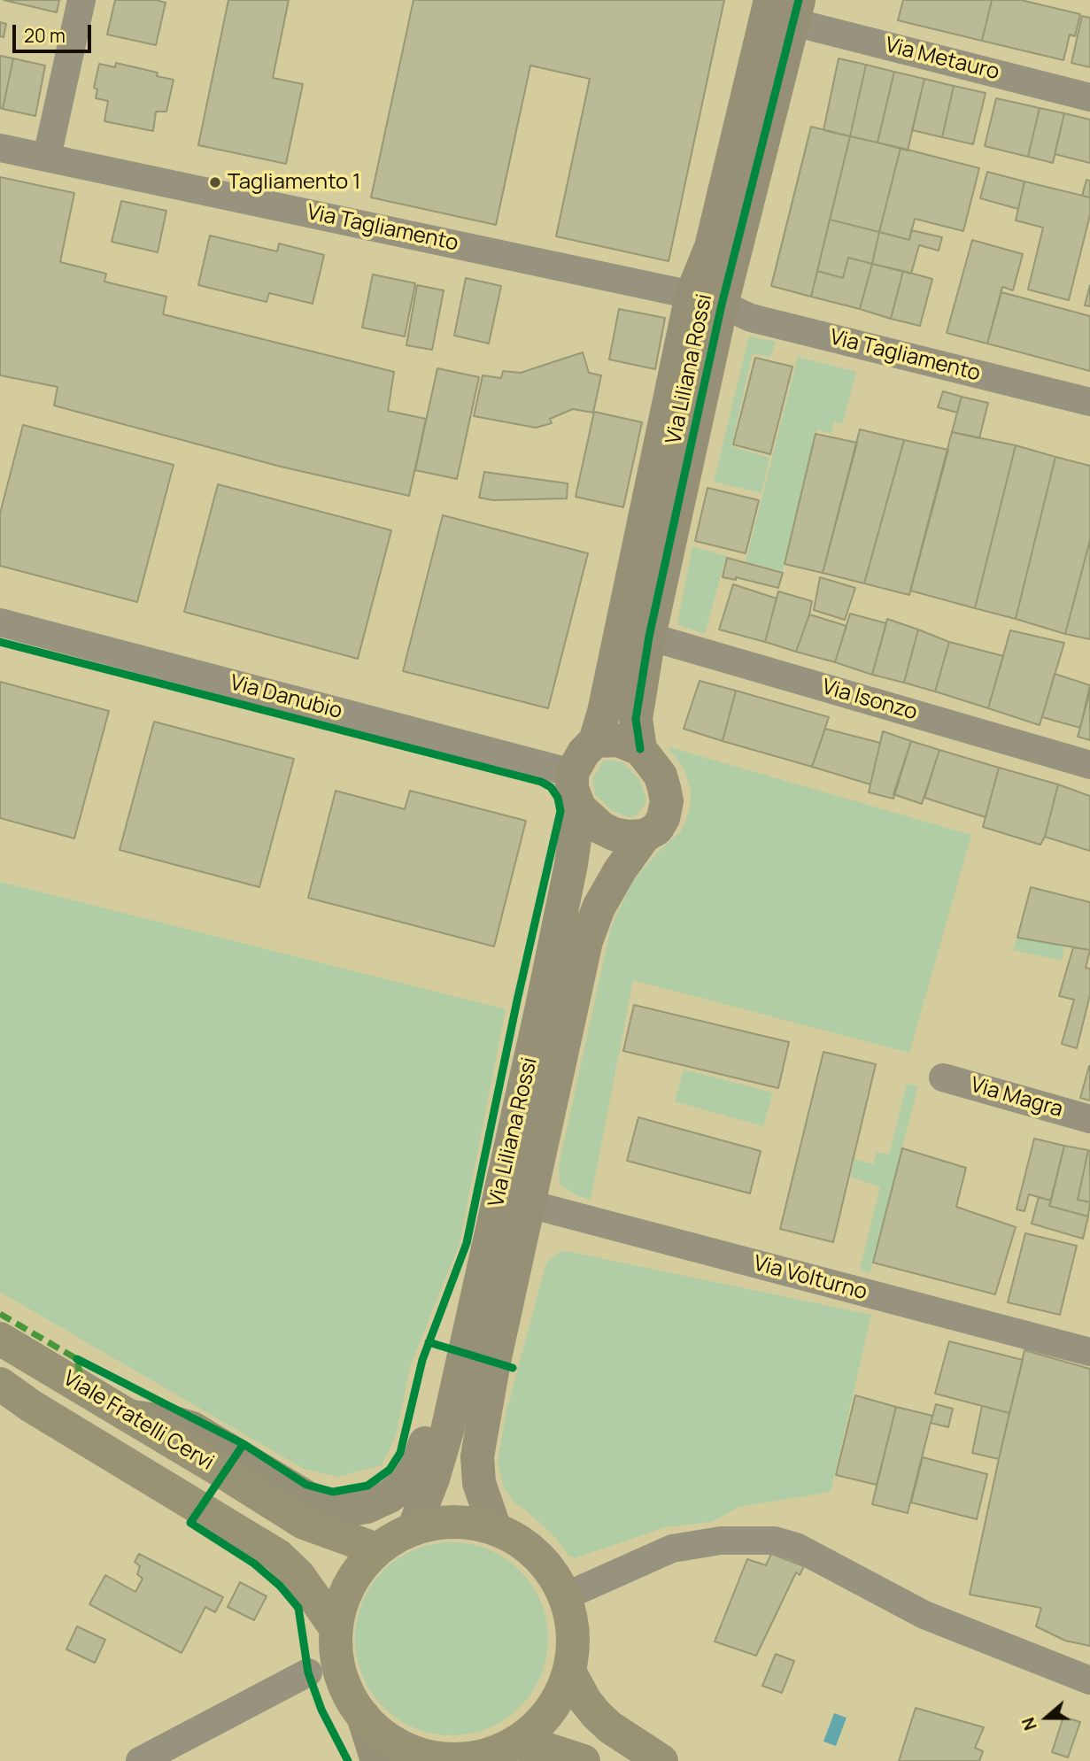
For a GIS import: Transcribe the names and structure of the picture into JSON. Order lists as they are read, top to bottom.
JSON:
{
  "streets": {
    "main road": ["Viale Fratelli Cervi"],
    "street": [
      "Via Metauro",
      "Via Tagliamento",
      "Via Liliana Rossi",
      "Via Danubio",
      "Via Isonzo",
      "Via Magra",
      "Via Volturno"
    ]
  },
  "crossings": [
    ["Via Metauro", "Via Liliana Rossi"],
    ["Via Tagliamento", "Via Liliana Rossi"],
    ["Via Liliana Rossi", "Via Danubio"],
    ["Via Liliana Rossi", "Via Isonzo"],
    ["Via Liliana Rossi", "Via Volturno"]
  ],
  "places": ["Tagliamento 1"],
  "scale_bar": "20 m",
  "north": "left"
}
